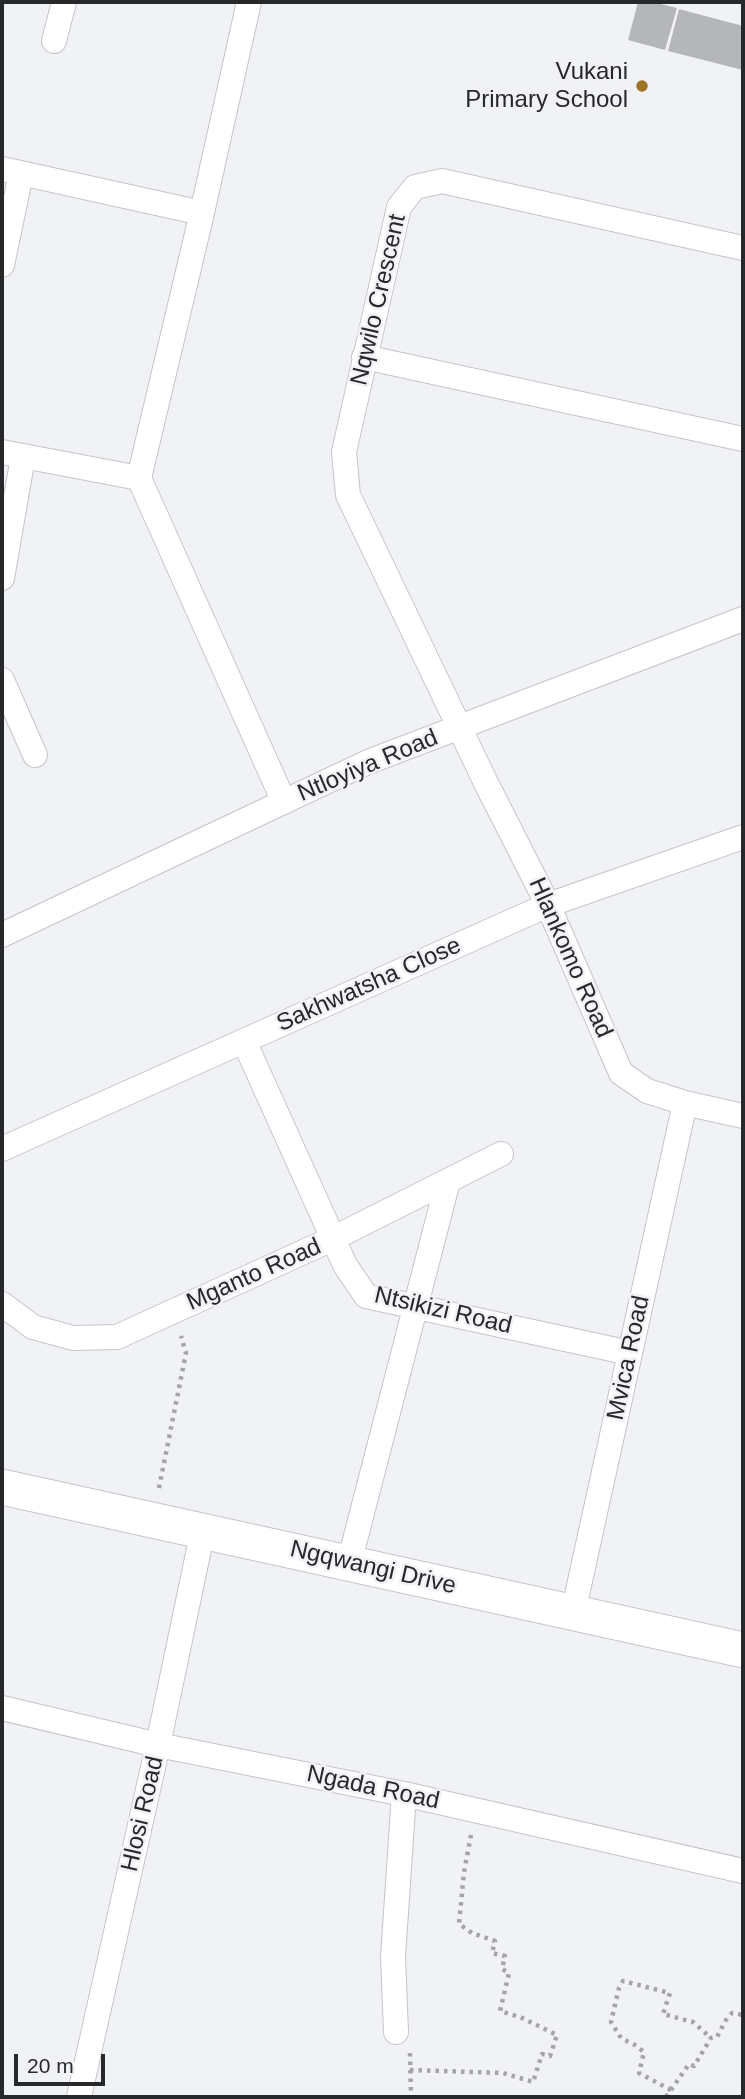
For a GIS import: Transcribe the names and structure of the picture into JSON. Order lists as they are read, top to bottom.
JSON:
{
  "streets": {
    "street": [
      "Nqwilo Crescent",
      "Ntloyiya Road",
      "Hlankomo Road",
      "Sakhwatsha Close",
      "Mganto Road",
      "Ntsikizi Road",
      "Mvica Road",
      "Ngqwangi Drive",
      "Ngada Road",
      "Hlosi Road"
    ]
  },
  "crossings": [
    ["Nqwilo Crescent", "Ntloyiya Road"],
    ["Nqwilo Crescent", "Hlankomo Road"],
    ["Ntloyiya Road", "Hlankomo Road"],
    ["Hlankomo Road", "Sakhwatsha Close"],
    ["Hlankomo Road", "Mvica Road"],
    ["Sakhwatsha Close", "Ntsikizi Road"],
    ["Mganto Road", "Ntsikizi Road"],
    ["Ntsikizi Road", "Mvica Road"],
    ["Mvica Road", "Ngqwangi Drive"],
    ["Ngqwangi Drive", "Hlosi Road"],
    ["Ngada Road", "Hlosi Road"]
  ],
  "places": ["Vukani Primary School"],
  "scale_bar": "20 m"
}
